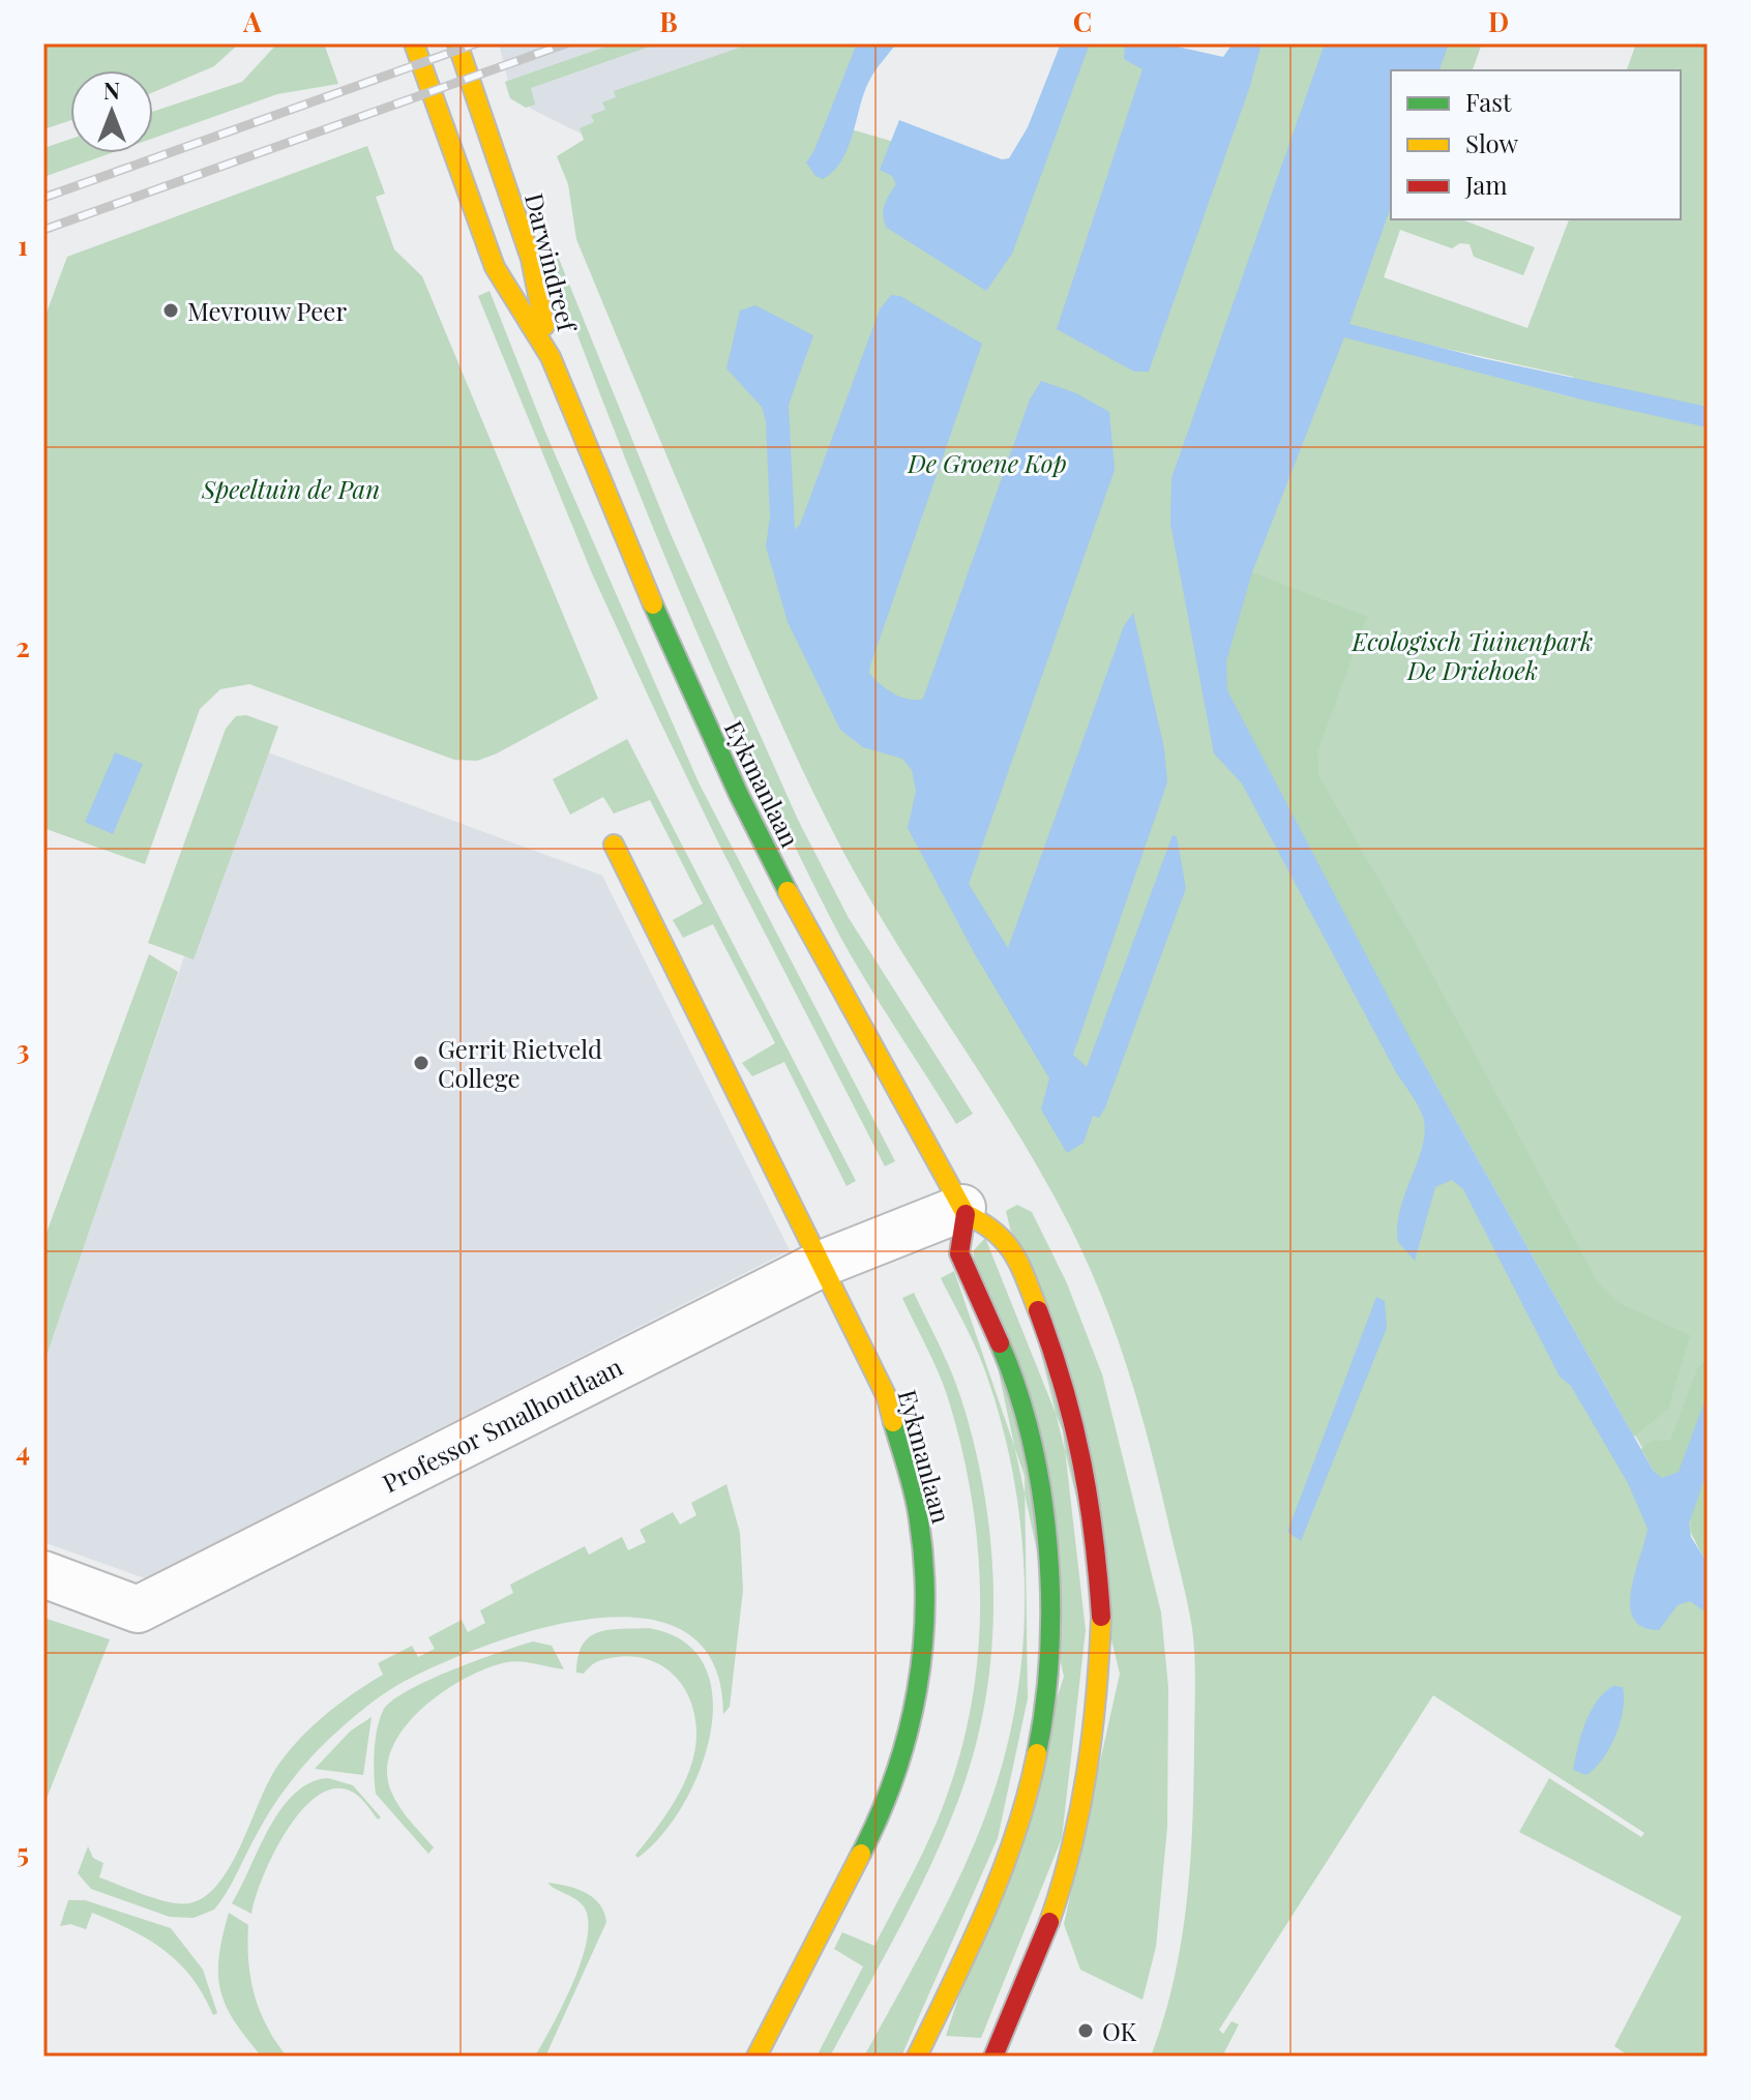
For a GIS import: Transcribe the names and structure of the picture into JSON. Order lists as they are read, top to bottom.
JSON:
{
  "streets": {
    "main road": ["Darwindreef", "Eykmanlaan"],
    "street": ["Professor Smalhoutlaan"]
  },
  "crossings": [
    ["Darwindreef", "Eykmanlaan"],
    ["Eykmanlaan", "Professor Smalhoutlaan"]
  ],
  "parks": ["De Groene Kop", "Speeltuin de Pan", "Ecologisch Tuinenpark De Driehoek"],
  "places": ["Mevrouw Peer", "Gerrit Rietveld College", "OK"],
  "legend": ["Fast", "Slow", "Jam"],
  "north": "top",
  "grid": {
    "columns": [
      "A",
      "B",
      "C",
      "D"
    ],
    "rows": [
      "1",
      "2",
      "3",
      "4",
      "5"
    ]
  }
}
